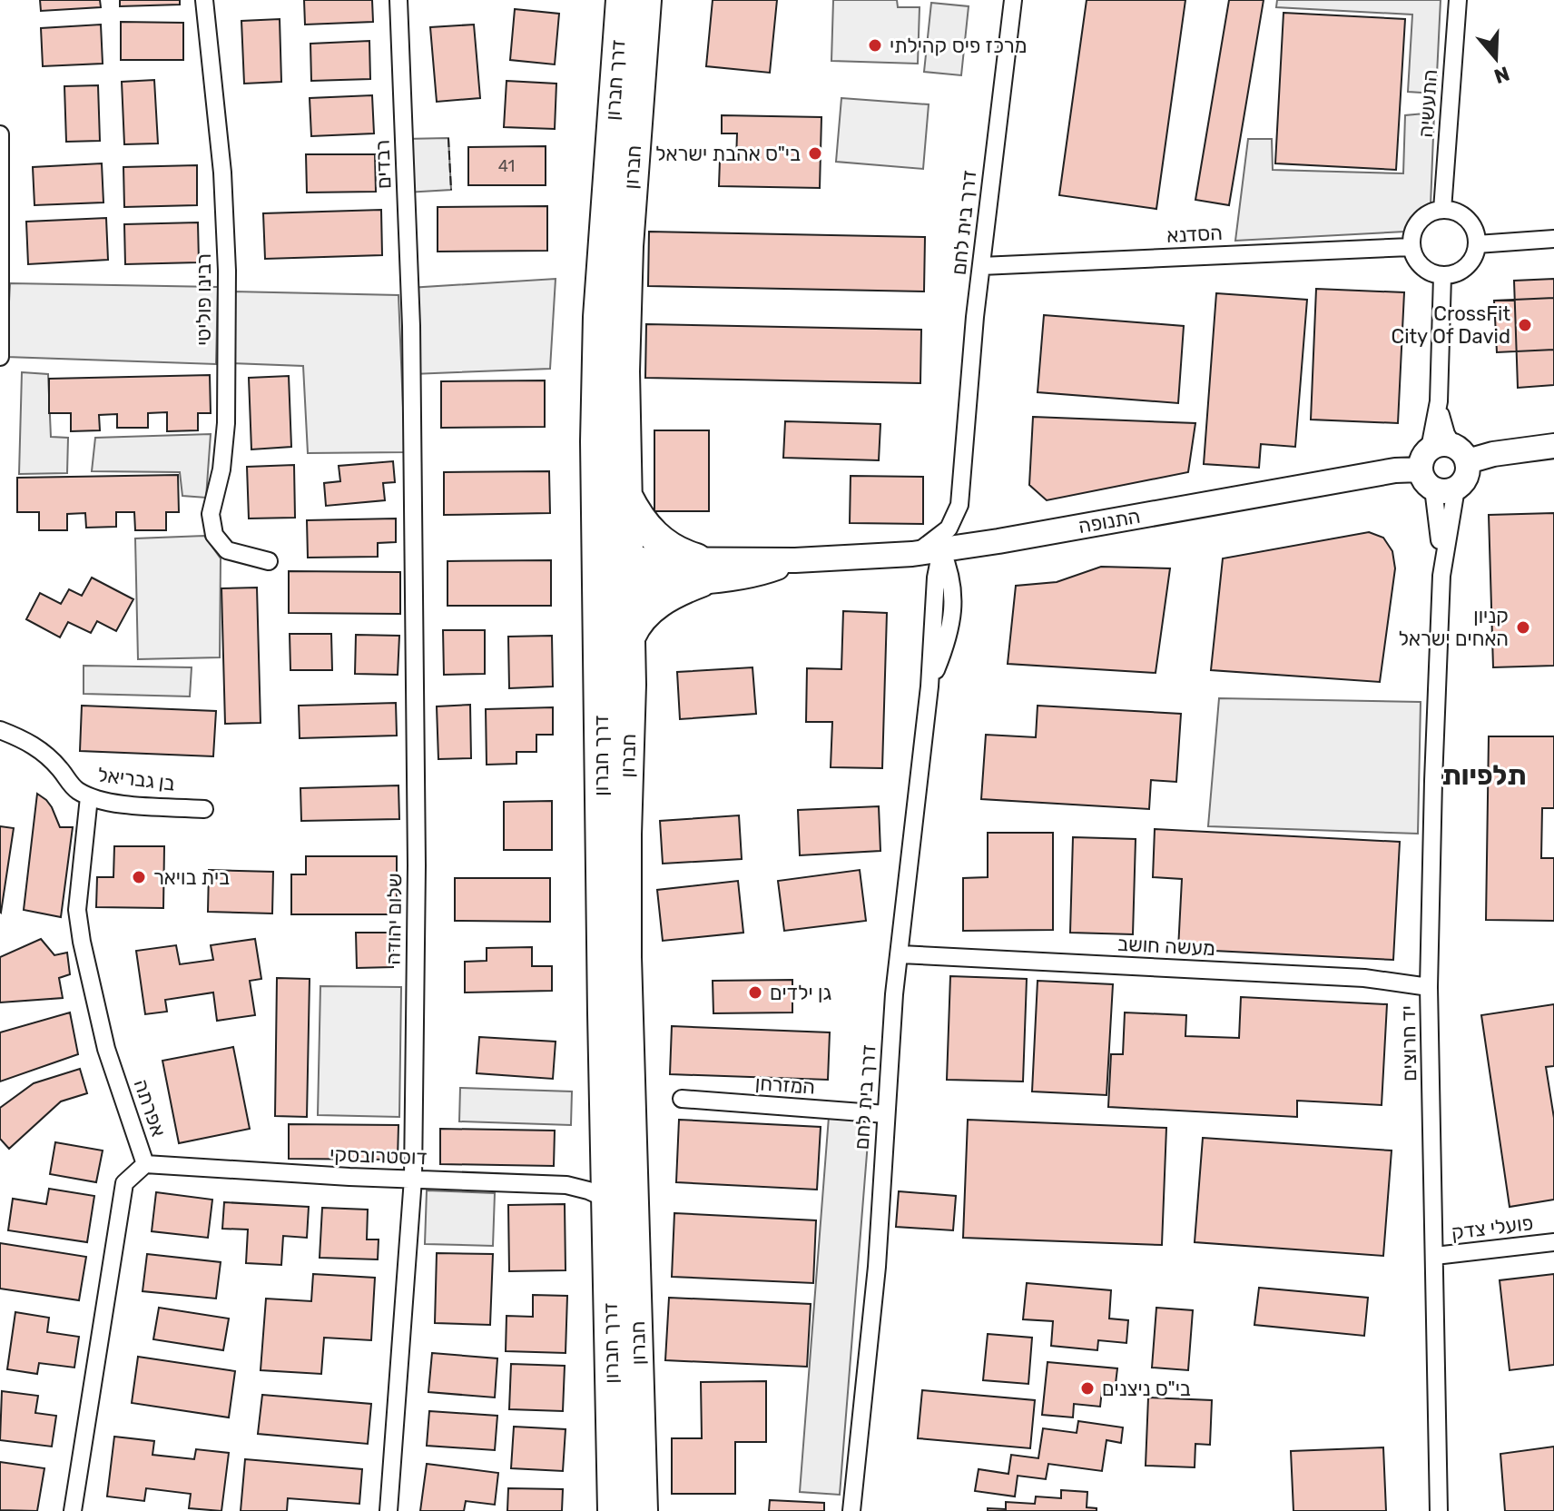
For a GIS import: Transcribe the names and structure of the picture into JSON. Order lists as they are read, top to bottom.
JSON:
{
  "streets": {
    "highway": ["דרך חברון", "חברון"],
    "street": [
      "התעשיה",
      "רבדים",
      "דרך בית לחם",
      "הסדנא",
      "רבינו פוליטי",
      "התנופה",
      "בן גבריאל",
      "שלום יהודה",
      "מעשה חושב",
      "יד חרוצים",
      "המזרחן",
      "אפרתה",
      "דוסטרובסקי",
      "פועלי צדק"
    ]
  },
  "crossings": [
    ["דרך חברון", "התנופה"],
    ["דרך חברון", "דוסטרובסקי"],
    ["התעשיה", "הסדנא"],
    ["התעשיה", "יד חרוצים"],
    ["רבדים", "שלום יהודה"],
    ["חברון", "התנופה"],
    ["דרך בית לחם", "הסדנא"],
    ["דרך בית לחם", "התנופה"],
    ["דרך בית לחם", "מעשה חושב"],
    ["דרך בית לחם", "המזרחן"],
    ["הסדנא", "יד חרוצים"],
    ["התנופה", "יד חרוצים"],
    ["בן גבריאל", "אפרתה"],
    ["שלום יהודה", "דוסטרובסקי"],
    ["מעשה חושב", "יד חרוצים"],
    ["יד חרוצים", "פועלי צדק"],
    ["אפרתה", "דוסטרובסקי"]
  ],
  "districts": ["תלפיות"],
  "places": [
    "מרכז פיס קהילתי",
    "בי\"ס אהבת ישראל",
    "CrossFit City Of David",
    "קניון האחים ישראל",
    "בית בויאר",
    "גן ילדים",
    "בי\"ס ניצנים"
  ],
  "house_numbers": ["41"],
  "north": "bottom"
}
